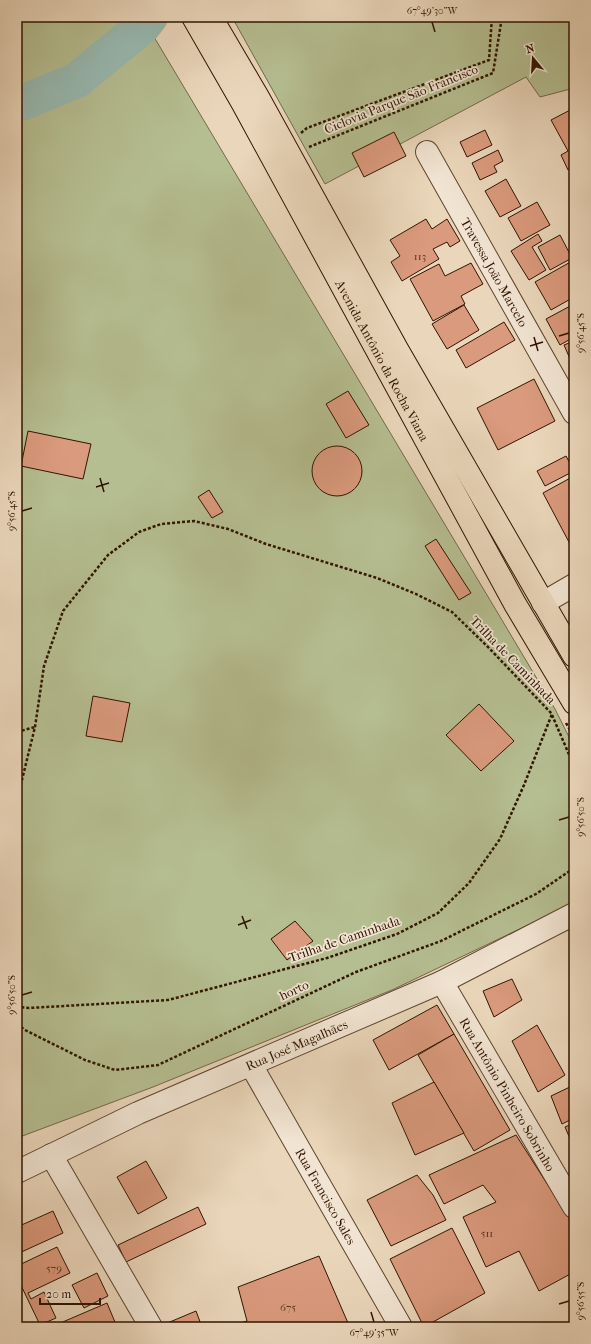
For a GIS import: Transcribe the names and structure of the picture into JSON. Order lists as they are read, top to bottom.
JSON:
{
  "streets": {
    "main road": ["Avenida Antônio da Rocha Viana"],
    "street": [
      "Travessa João Marcelo",
      "Rua José Magalhães",
      "Rua Antônio Pinheiro Sobrinho",
      "Rua Francisco Sales"
    ],
    "path": ["Ciclovia Parque São Francisco", "Trilha de Caminhada", "horto"]
  },
  "crossings": [
    ["Ciclovia Parque São Francisco", "Avenida Antônio da Rocha Viana"],
    ["Rua José Magalhães", "Rua Antônio Pinheiro Sobrinho"],
    ["Rua José Magalhães", "Rua Francisco Sales"]
  ],
  "house_numbers": [
    "113",
    "511",
    "579",
    "675"
  ],
  "scale_bar": "20 m",
  "north": "top",
  "coordinates": [
    "67°49'30\"W",
    "9°56'45\"S",
    "9°56'50\"S",
    "9°56'55\"S",
    "67°49'35\"W"
  ]
}
